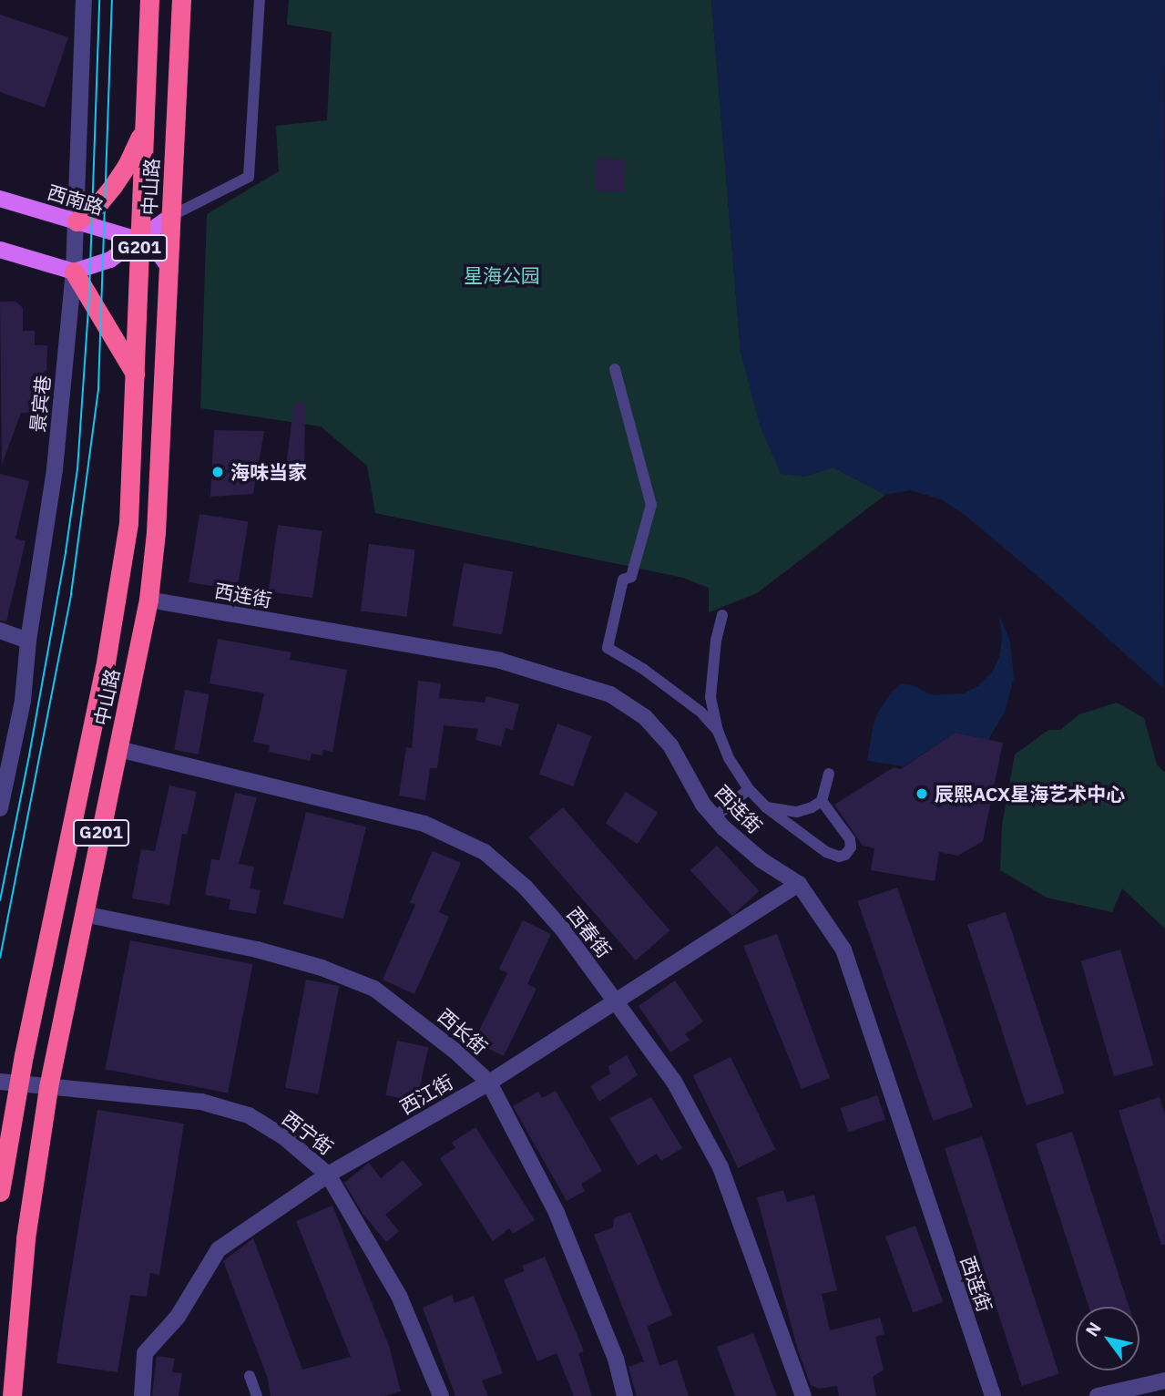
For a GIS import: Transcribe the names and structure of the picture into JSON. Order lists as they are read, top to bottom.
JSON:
{
  "streets": {
    "highway": ["中山路", "G201"],
    "main road": ["西南路"],
    "street": [
      "景宾巷",
      "西连街",
      "西春街",
      "西长街",
      "西江街",
      "西宁街"
    ]
  },
  "crossings": [
    ["中山路", "西南路"],
    ["中山路", "西连街"],
    ["中山路", "西春街"],
    ["中山路", "西长街"],
    ["中山路", "西宁街"],
    ["西南路", "景宾巷"],
    ["西连街", "西江街"],
    ["西春街", "西江街"],
    ["西长街", "西江街"],
    ["西江街", "西宁街"]
  ],
  "parks": ["星海公园"],
  "places": ["海味当家", "辰熙ACX星海艺术中心"],
  "north": "top left"
}
